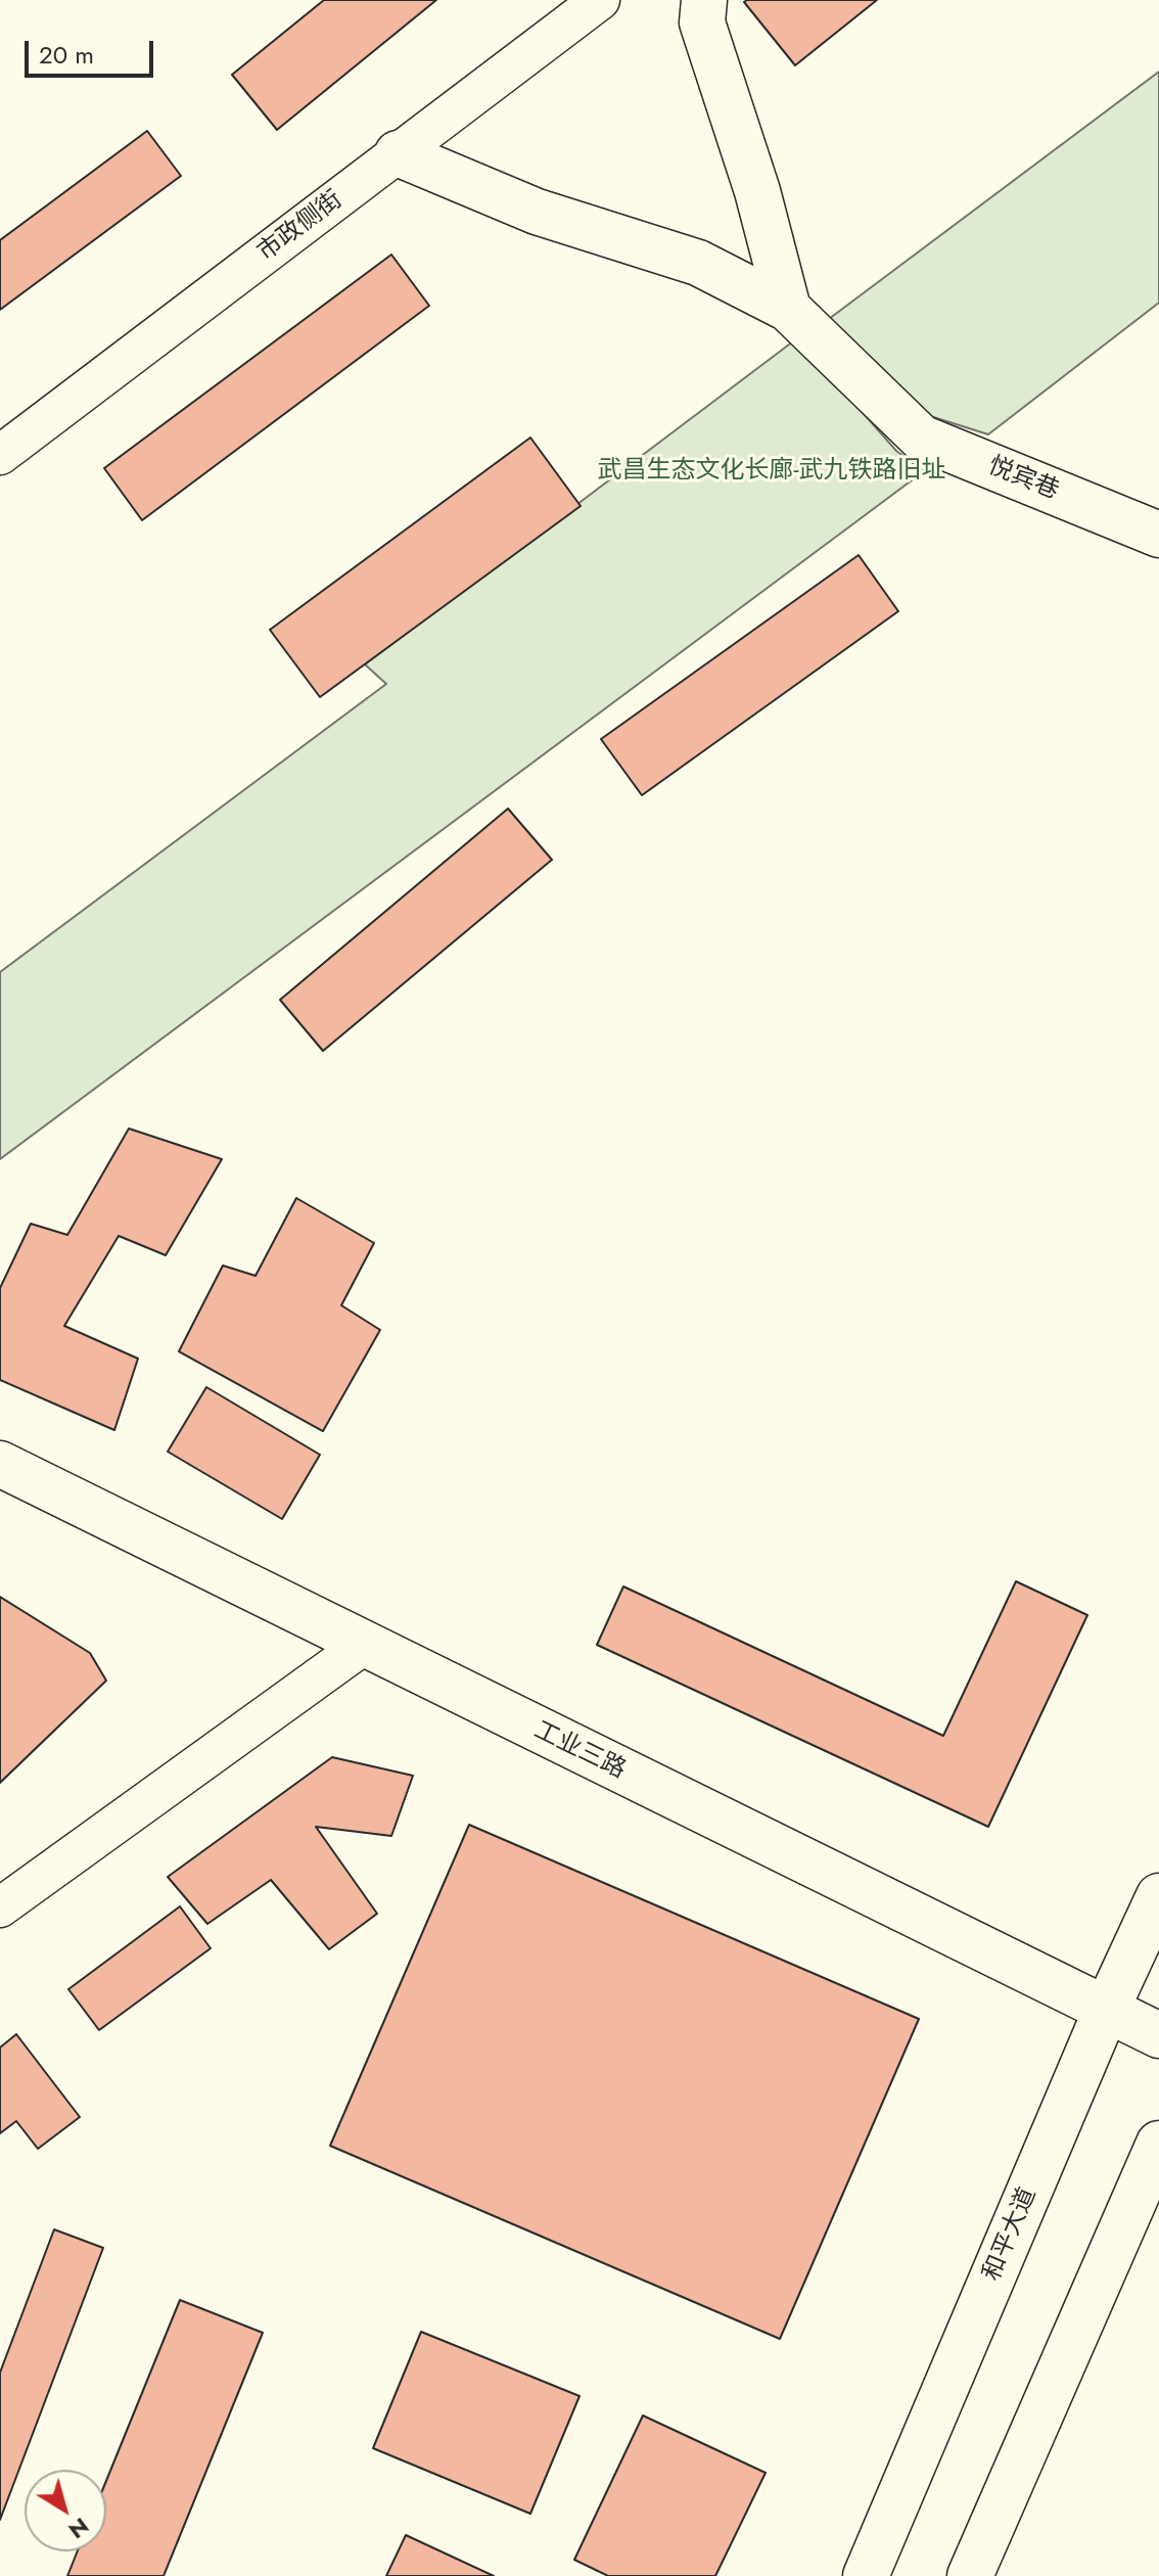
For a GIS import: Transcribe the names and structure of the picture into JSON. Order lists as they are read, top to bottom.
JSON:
{
  "streets": {
    "main road": ["悦宾巷", "工业三路", "和平大道"],
    "street": ["市政侧街"]
  },
  "crossings": [
    ["工业三路", "和平大道"]
  ],
  "parks": ["武昌生态文化长廊-武九铁路旧址"],
  "scale_bar": "20 m",
  "north": "bottom right"
}
